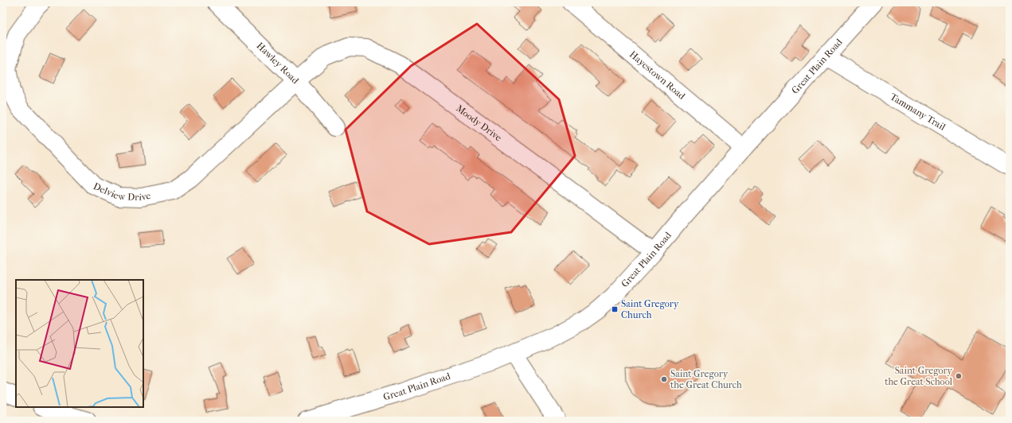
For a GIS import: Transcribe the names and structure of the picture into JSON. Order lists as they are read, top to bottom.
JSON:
{
  "streets": {
    "street": [
      "Hawley Road",
      "Great Plain Road",
      "Hayestown Road",
      "Tammany Trail",
      "Moody Drive",
      "Delview Drive"
    ]
  },
  "crossings": [
    ["Hawley Road", "Moody Drive"],
    ["Hawley Road", "Delview Drive"],
    ["Great Plain Road", "Hayestown Road"],
    ["Great Plain Road", "Tammany Trail"],
    ["Great Plain Road", "Moody Drive"],
    ["Moody Drive", "Delview Drive"]
  ],
  "places": {
    "transit": ["Saint Gregory Church"],
    "other": ["Saint Gregory the Great School", "Saint Gregory the Great Church"]
  }
}
